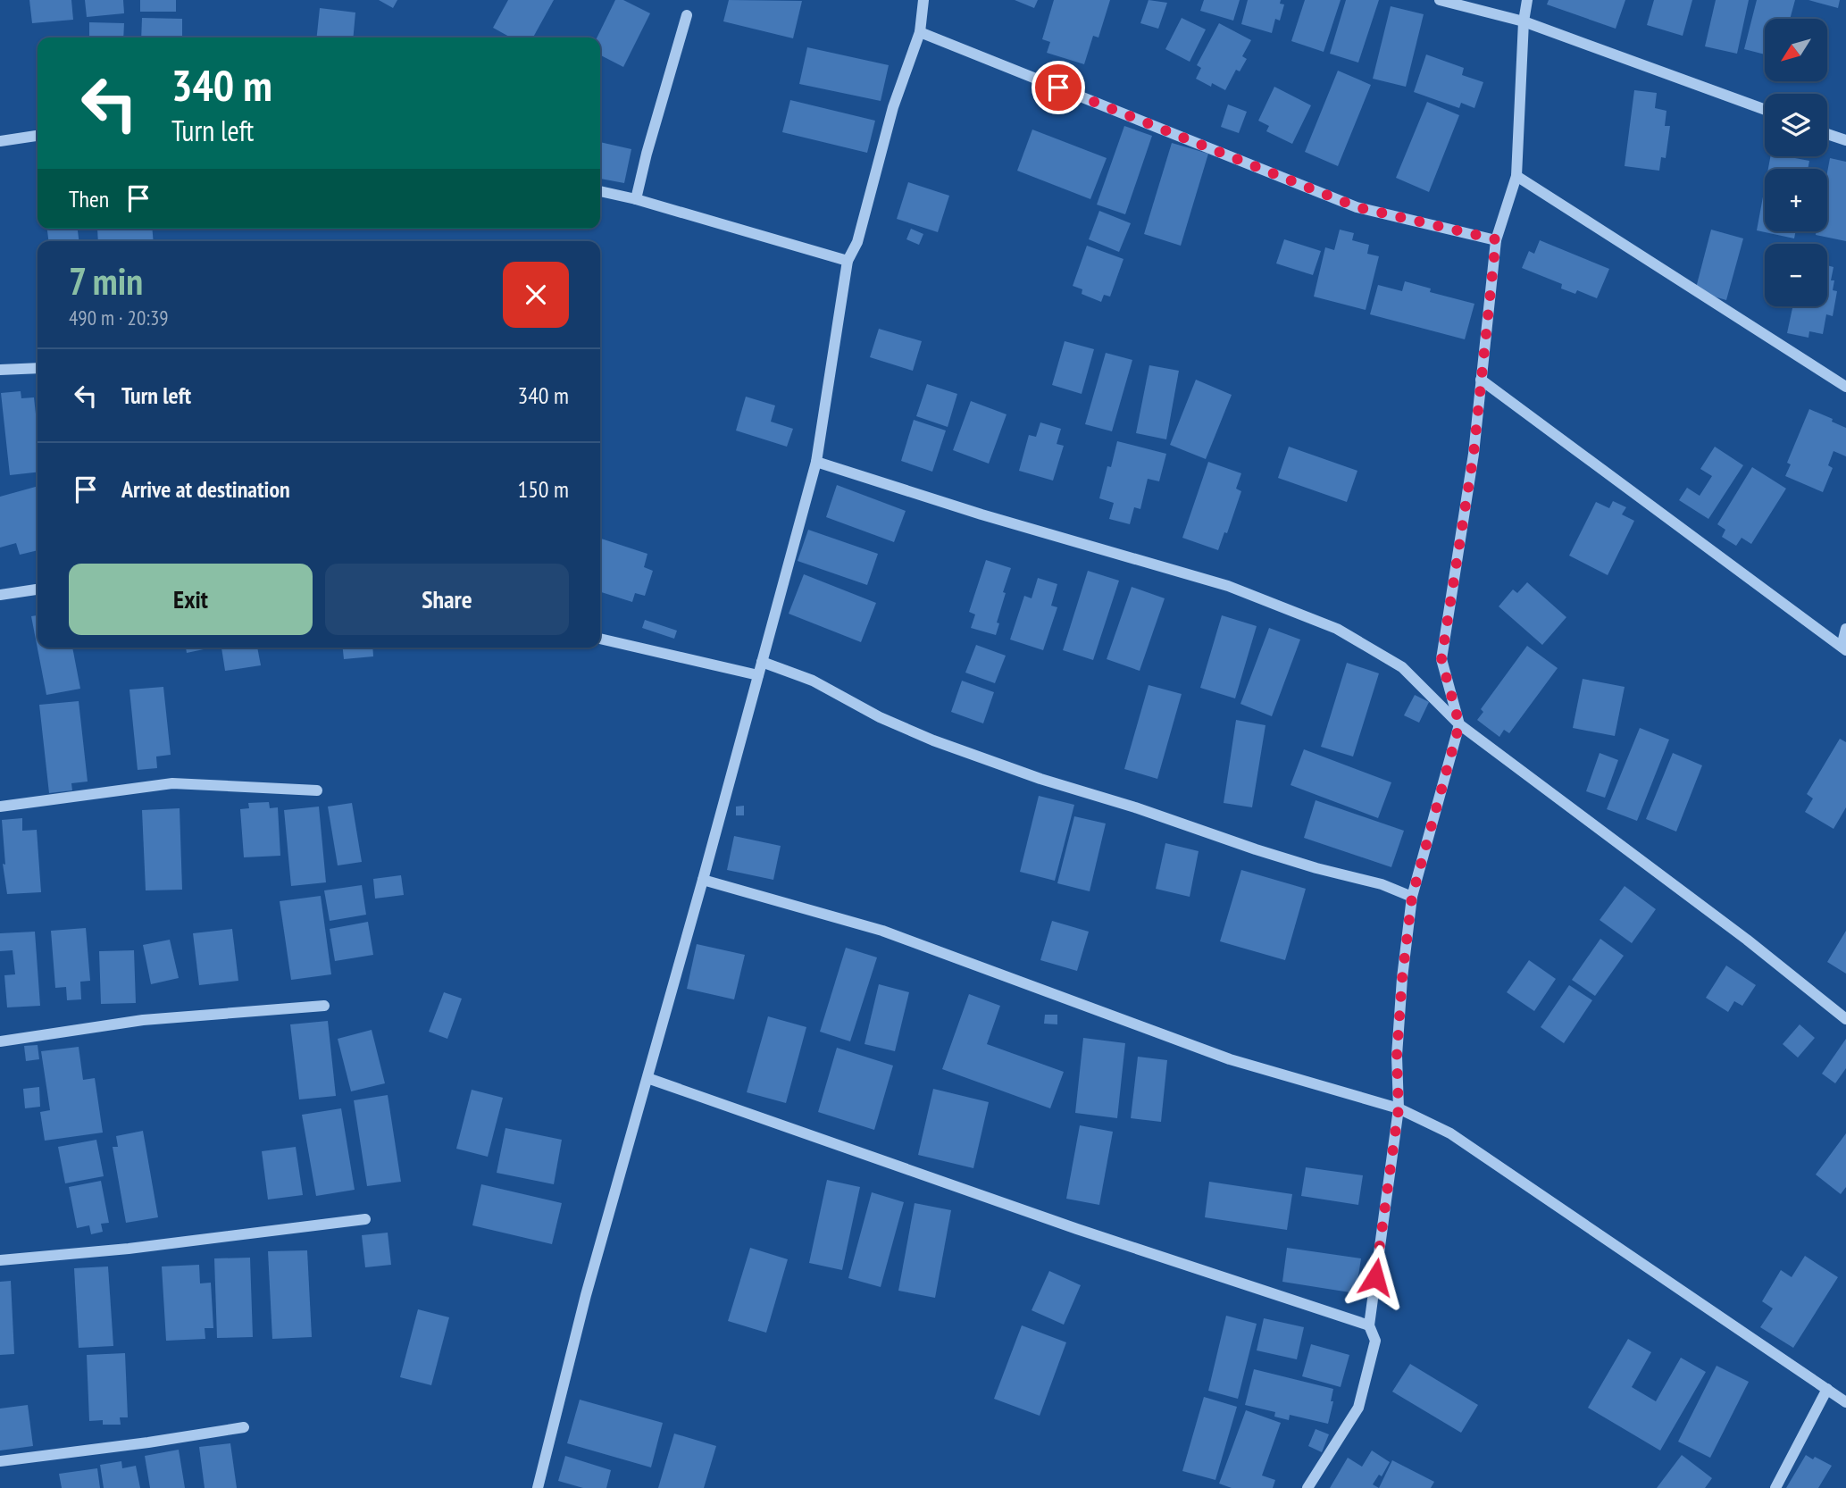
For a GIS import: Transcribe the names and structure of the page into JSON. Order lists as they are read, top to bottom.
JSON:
{
  "north": "bottom left",
  "page": {
    "map_buttons": ["+", "−"],
    "turn": ["340 m", "Turn left"],
    "then": "Then",
    "heading": ["7 min", "490 m · 20:39"],
    "list": [
      {
        "name": "Turn left",
        "value": "340 m"
      },
      {
        "name": "Arrive at destination",
        "value": "150 m"
      }
    ],
    "buttons": ["Exit", "Share"]
  }
}
